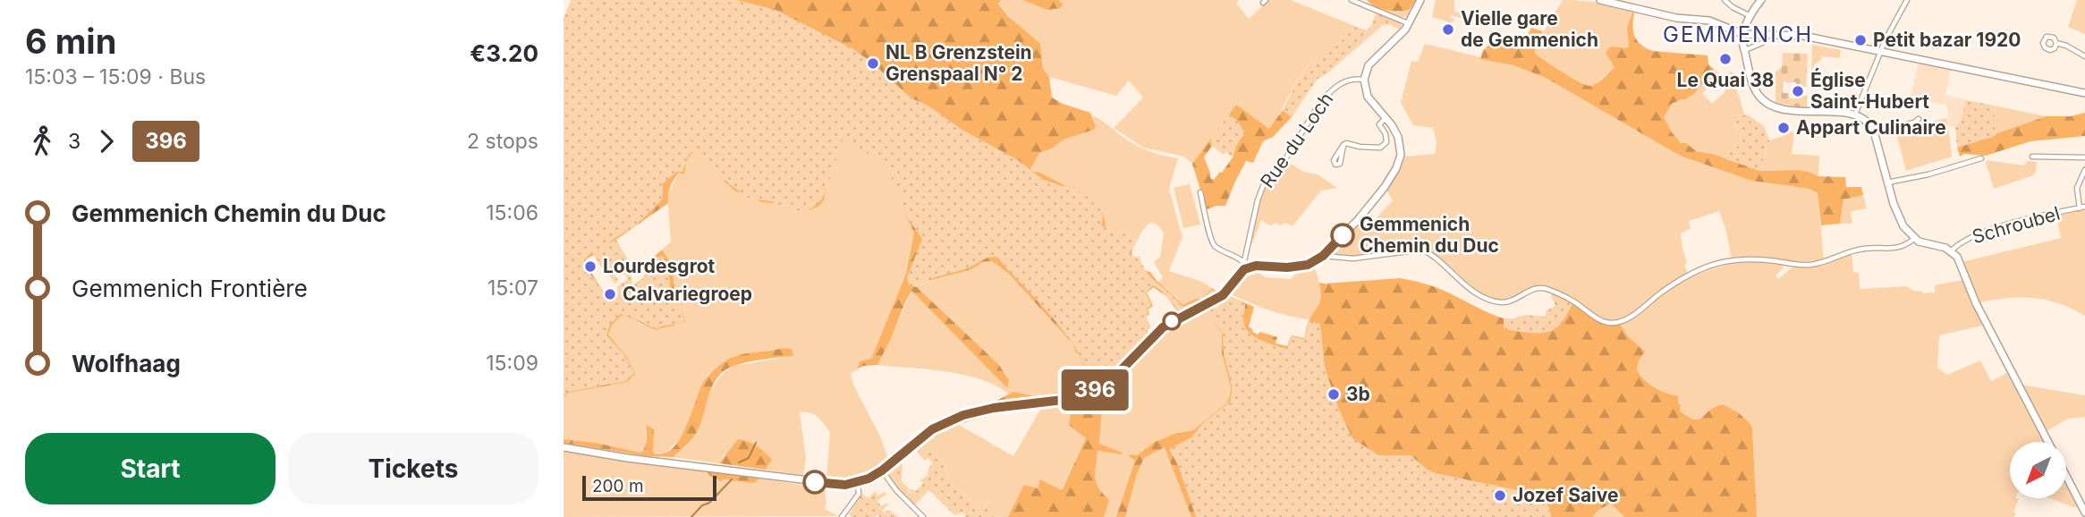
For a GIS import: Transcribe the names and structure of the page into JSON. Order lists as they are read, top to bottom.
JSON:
{
  "streets": {
    "street": ["Rue du Loch", "Schroubel"]
  },
  "districts": ["GEMMENICH"],
  "places": [
    "Vielle gare de Gemmenich",
    "Petit bazar 1920",
    "Le Quai 38",
    "NL B Grenzstein Grenspaal N° 2",
    "Église Saint-Hubert",
    "Appart Culinaire",
    "Gemmenich Chemin du Duc",
    "Lourdesgrot",
    "Calvariegroep",
    "3b",
    "Jozef Saive"
  ],
  "lines": ["bus line 396"],
  "scale_bar": "200 m",
  "north": "bottom left",
  "page": {
    "heading": ["6 min", "15:03 – 15:09 · Bus", "€3.20"],
    "on_map": "396",
    "legs": ["3", "396", "2 stops"],
    "list": [
      {
        "name": "Gemmenich Chemin du Duc",
        "value": "15:06"
      },
      {
        "name": "Gemmenich Frontière",
        "value": "15:07"
      },
      {
        "name": "Wolfhaag",
        "value": "15:09"
      }
    ],
    "buttons": ["Start", "Tickets"],
    "scale": "200 m"
  }
}
